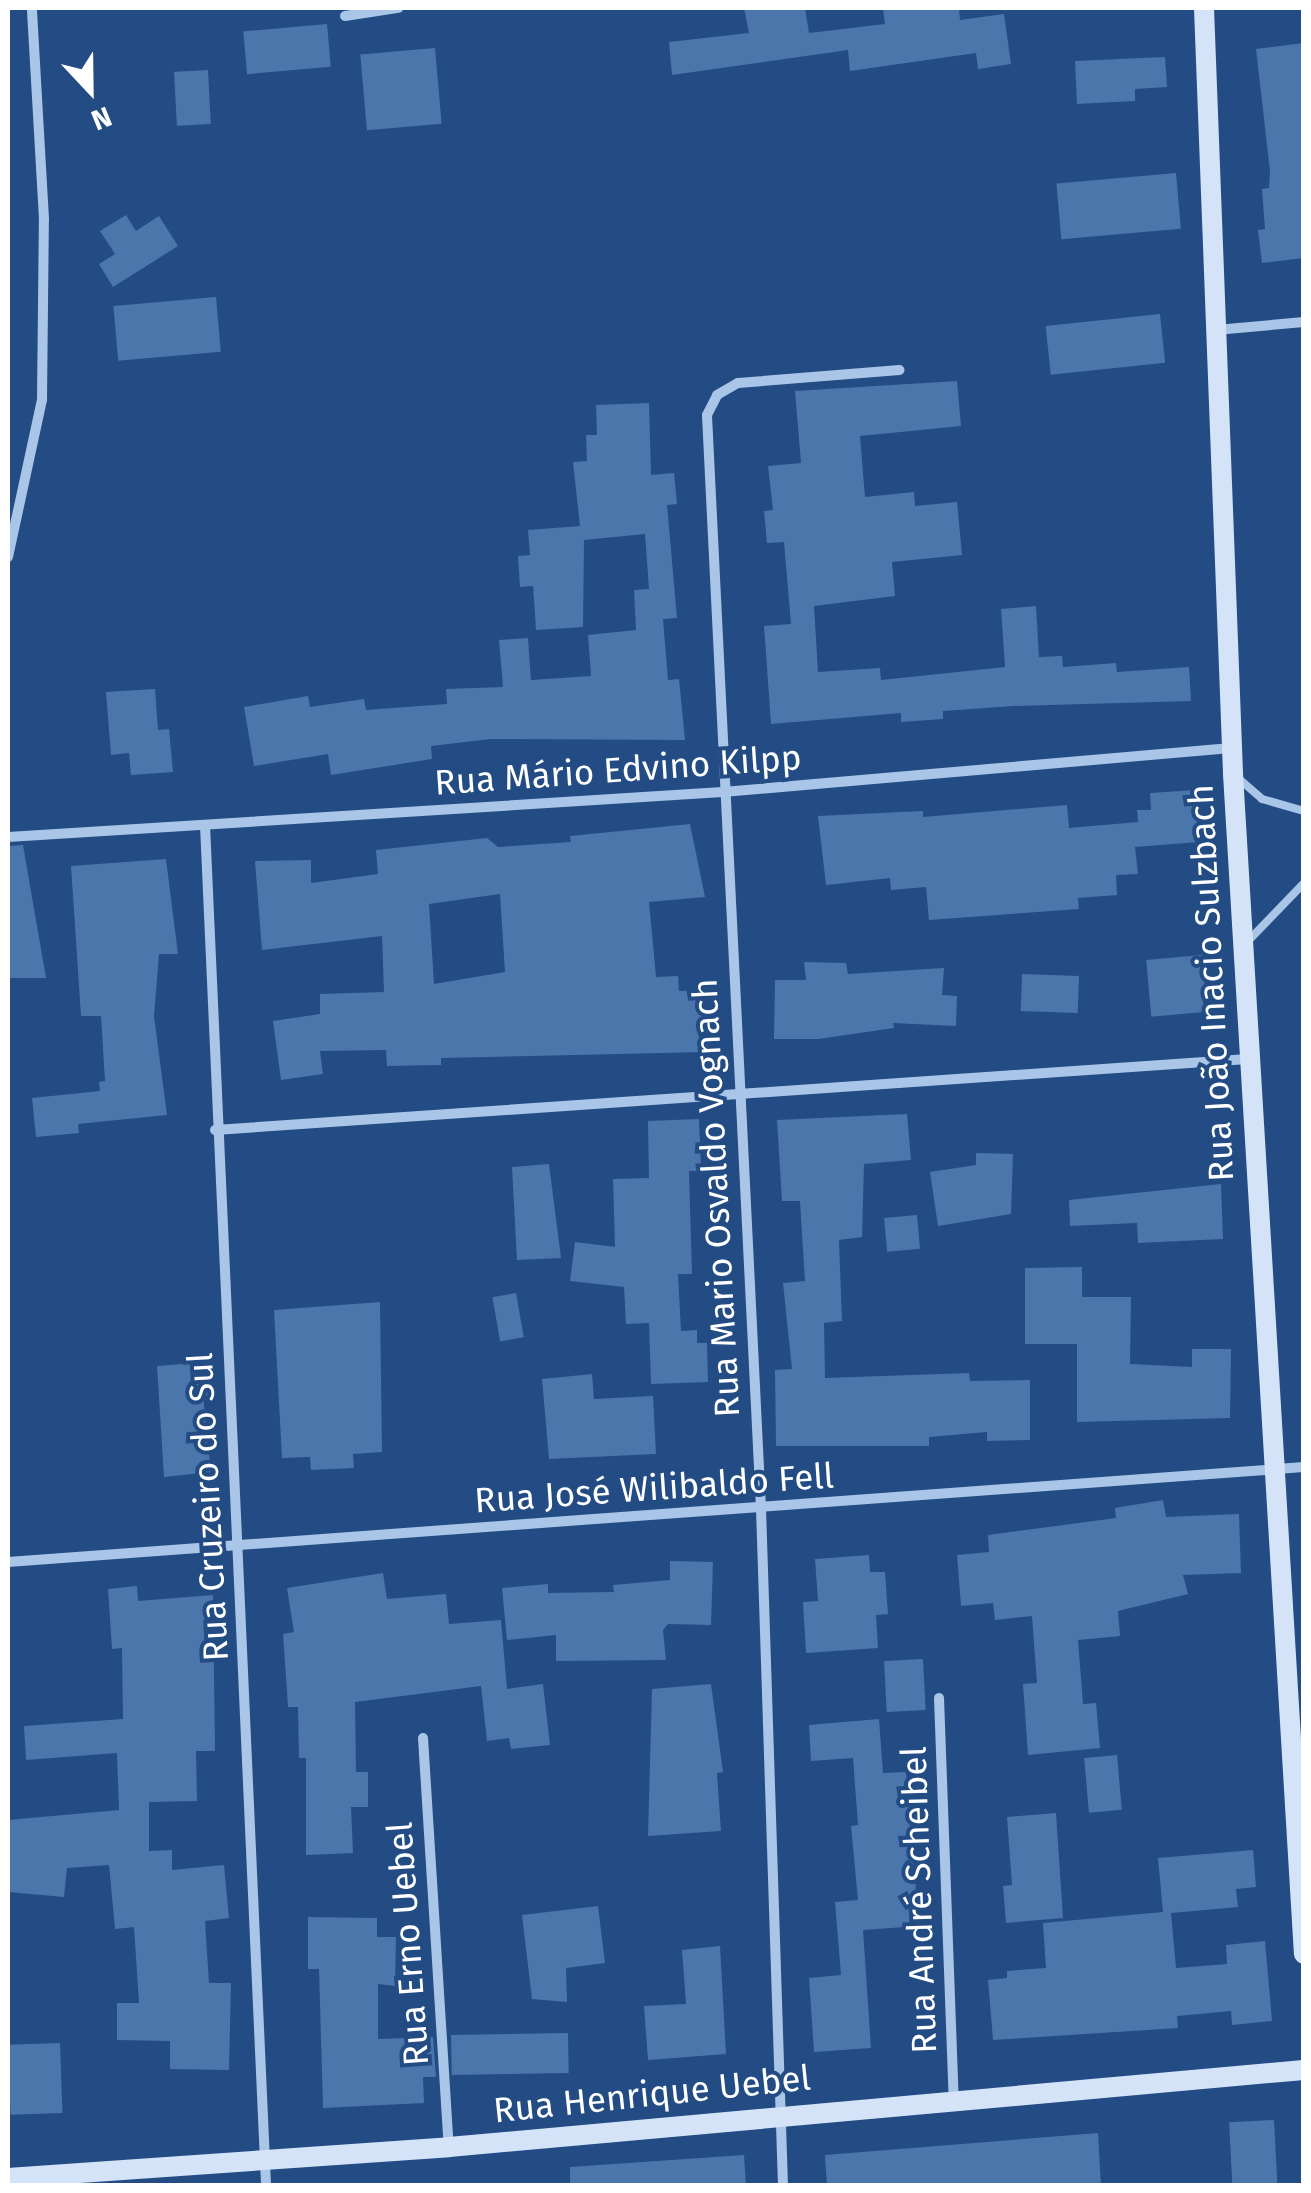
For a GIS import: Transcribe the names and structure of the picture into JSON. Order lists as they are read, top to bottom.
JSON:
{
  "streets": {
    "street": [
      "Rua Mário Edvino Kilpp",
      "Rua João Inacio Sulzbach",
      "Rua Mario Osvaldo Vognach",
      "Rua José Wilibaldo Fell",
      "Rua Cruzeiro do Sul",
      "Rua André Scheibel",
      "Rua Erno Uebel",
      "Rua Henrique Uebel"
    ]
  },
  "crossings": [
    ["Rua Mário Edvino Kilpp", "Rua João Inacio Sulzbach"],
    ["Rua Mário Edvino Kilpp", "Rua Mario Osvaldo Vognach"],
    ["Rua Mário Edvino Kilpp", "Rua Cruzeiro do Sul"],
    ["Rua João Inacio Sulzbach", "Rua José Wilibaldo Fell"],
    ["Rua Mario Osvaldo Vognach", "Rua José Wilibaldo Fell"],
    ["Rua Mario Osvaldo Vognach", "Rua Henrique Uebel"],
    ["Rua José Wilibaldo Fell", "Rua Cruzeiro do Sul"],
    ["Rua Cruzeiro do Sul", "Rua Henrique Uebel"],
    ["Rua André Scheibel", "Rua Henrique Uebel"],
    ["Rua Erno Uebel", "Rua Henrique Uebel"]
  ],
  "north": "bottom"
}
